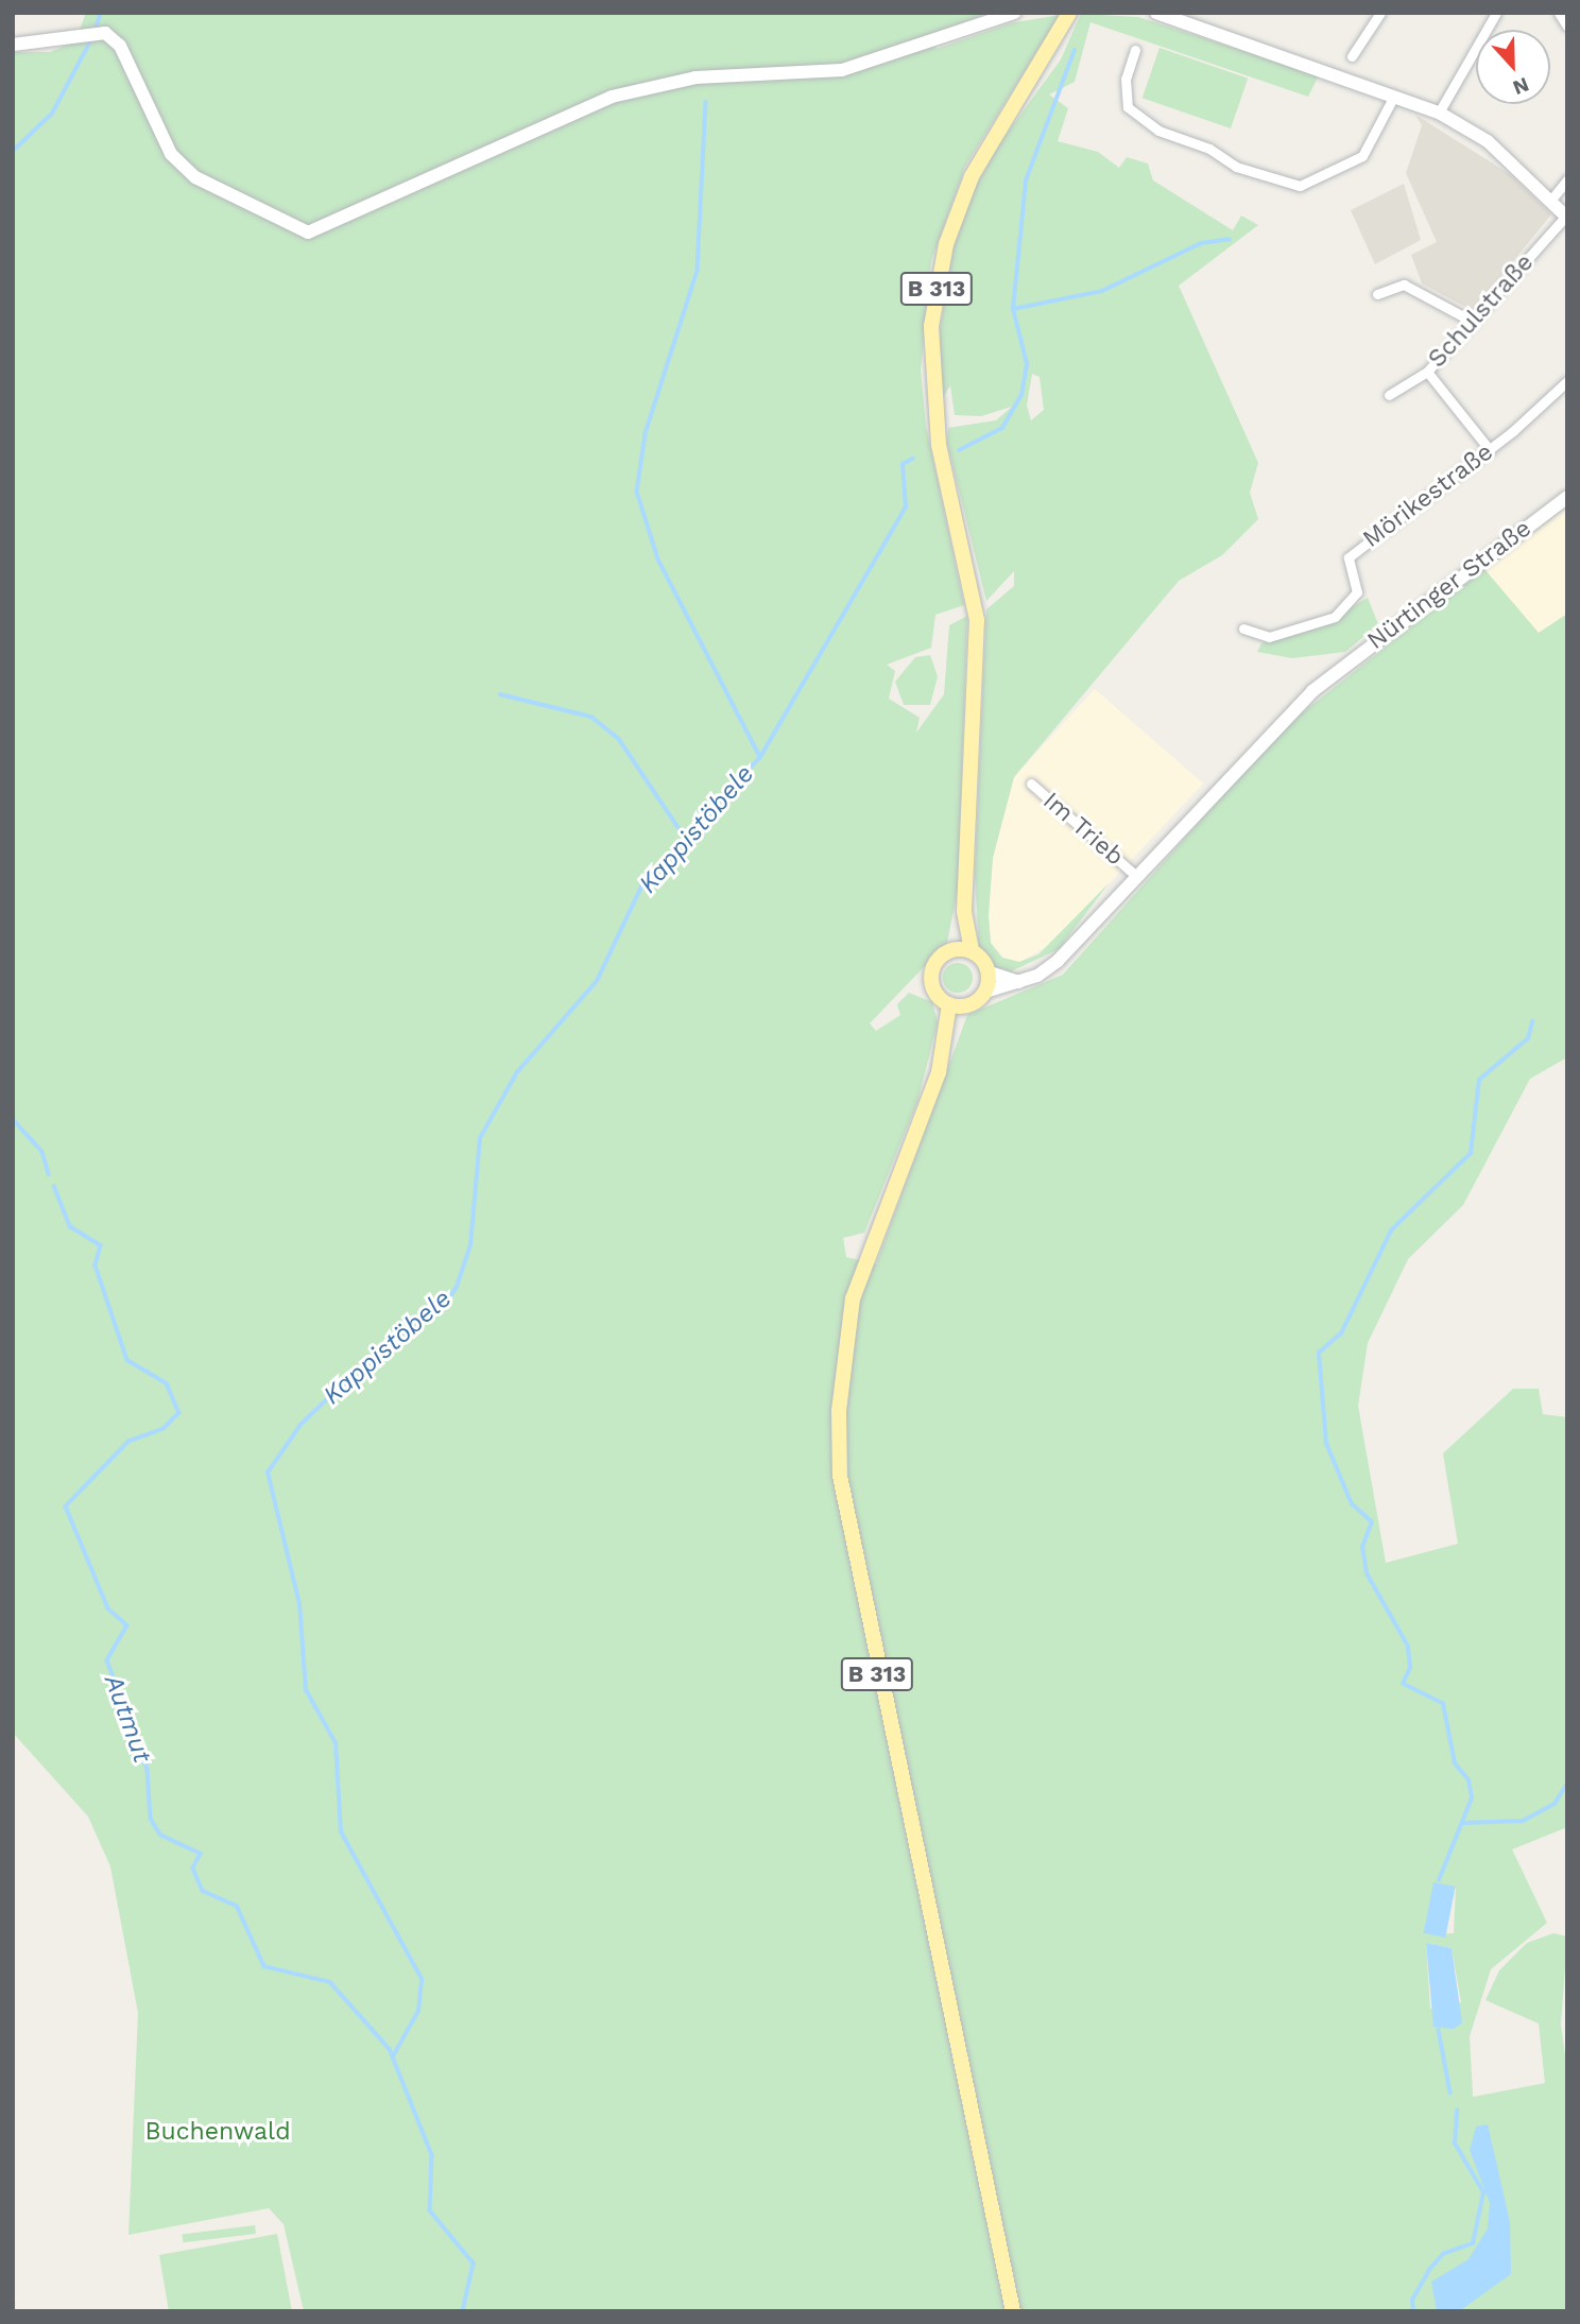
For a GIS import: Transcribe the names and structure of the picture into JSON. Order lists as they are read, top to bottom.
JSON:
{
  "streets": {
    "main road": ["B 313"],
    "street": [
      "Schulstraße",
      "Mörikestraße",
      "Nürtinger Straße",
      "Im Trieb"
    ]
  },
  "crossings": [
    ["B 313", "Nürtinger Straße"],
    ["Nürtinger Straße", "Im Trieb"]
  ],
  "water": ["Kappistöbele", "Autmut"],
  "parks": ["Buchenwald"],
  "north": "bottom"
}
